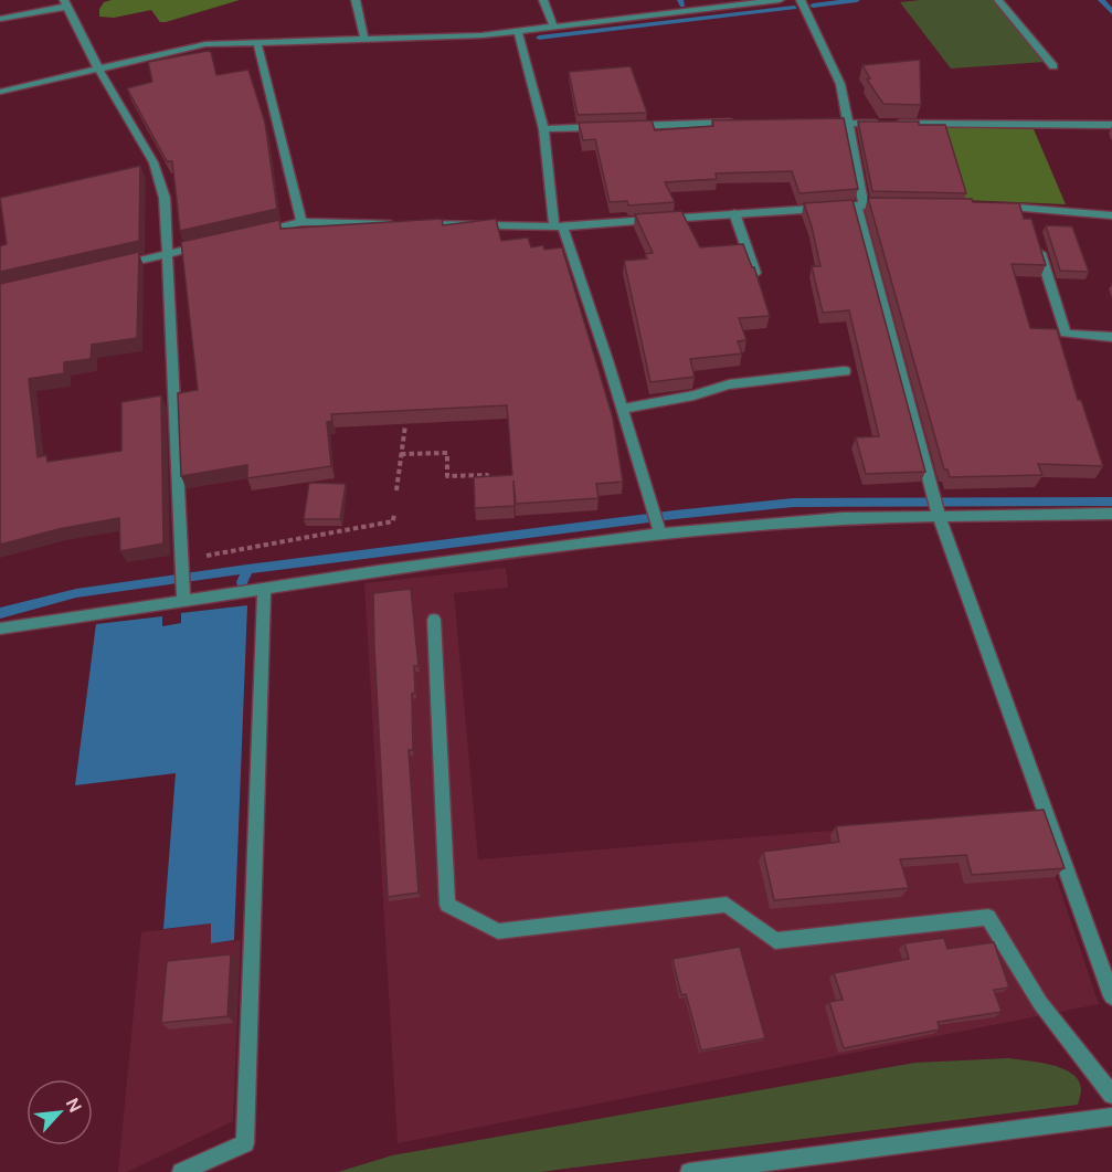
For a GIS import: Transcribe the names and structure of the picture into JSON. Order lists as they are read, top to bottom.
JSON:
{
  "north": "top right"
}
